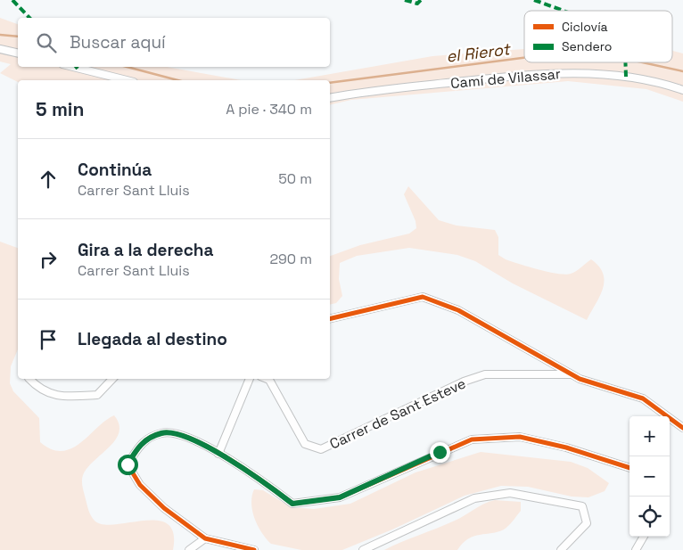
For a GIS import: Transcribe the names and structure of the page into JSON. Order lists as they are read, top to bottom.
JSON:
{
  "streets": {
    "street": ["Camí de Vilassar", "Carrer de Sant Esteve"]
  },
  "water": ["el Rierot"],
  "legend": ["Ciclovía", "Sendero"],
  "page": {
    "search": "Buscar aquí",
    "heading": ["5 min", "A pie · 340 m"],
    "list": [
      ["Continúa", "Carrer Sant Lluis", "50 m"],
      ["Gira a la derecha", "Carrer Sant Lluis", "290 m"],
      "Llegada al destino"
    ],
    "map_buttons": ["+", "−"]
  }
}
